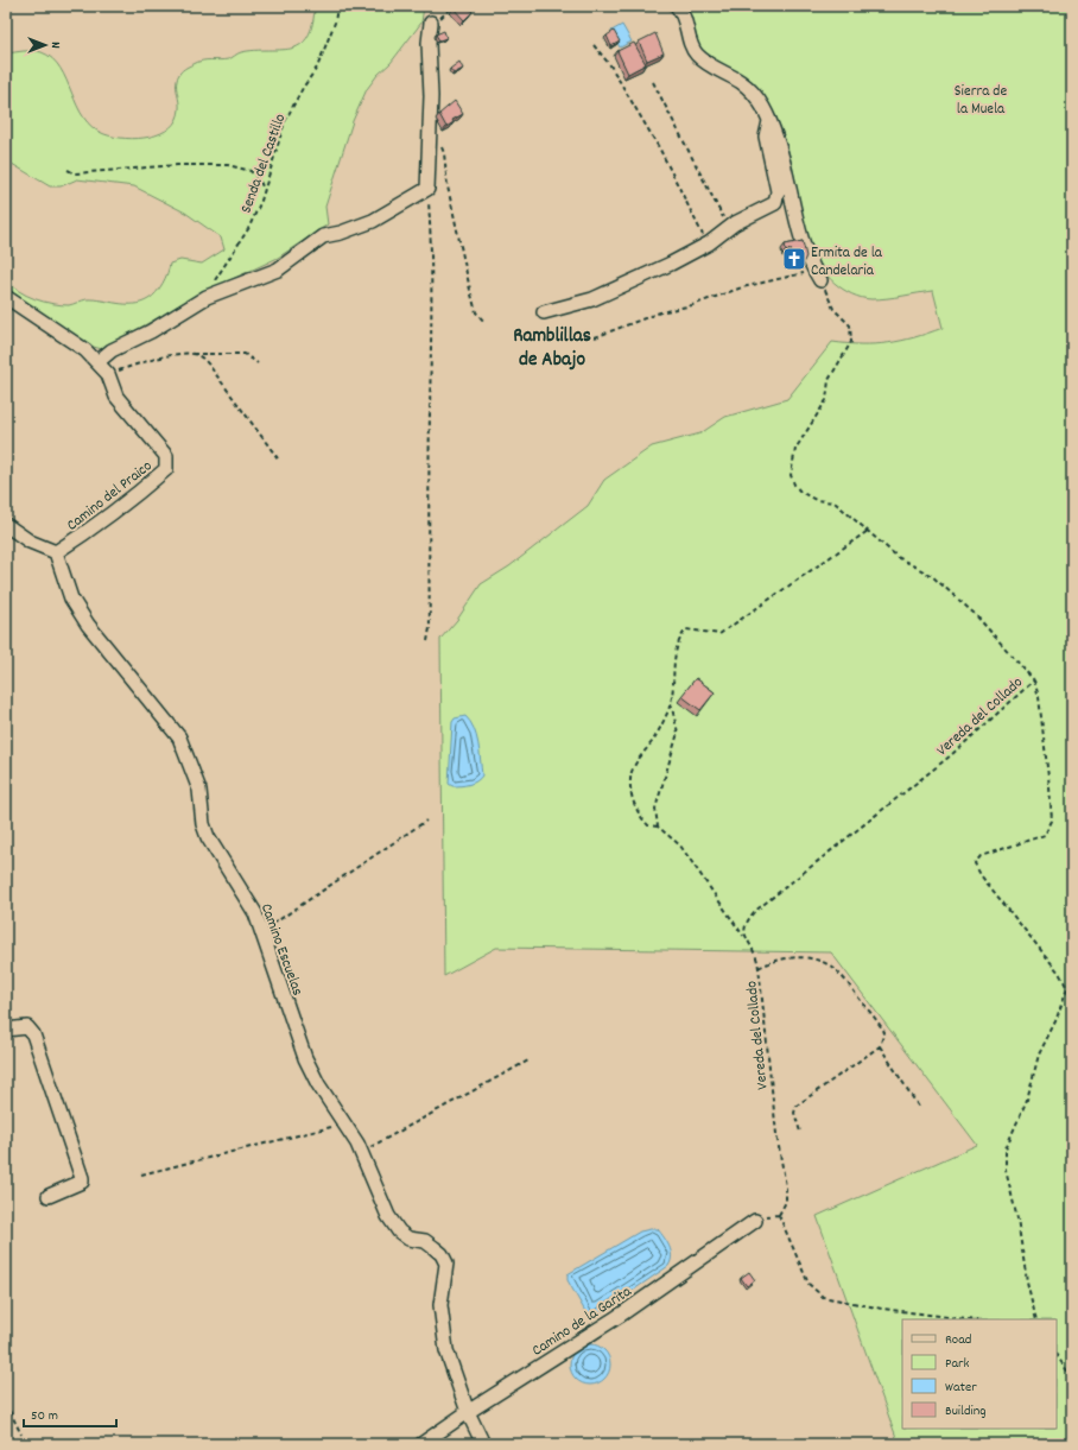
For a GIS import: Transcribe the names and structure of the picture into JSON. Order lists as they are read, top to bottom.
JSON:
{
  "streets": {
    "street": ["Camino del Praico", "Camino Escuelas", "Camino de la Garita"],
    "path": ["Senda del Castillo", "Vereda del Collado"]
  },
  "crossings": [
    ["Camino del Praico", "Camino Escuelas"],
    ["Camino Escuelas", "Camino de la Garita"]
  ],
  "districts": ["Ramblillas de Abajo"],
  "parks": ["Sierra de la Muela"],
  "places": {
    "church": ["Ermita de la Candelaria"]
  },
  "legend": [
    "Road",
    "Park",
    "Water",
    "Building"
  ],
  "scale_bar": "50 m",
  "north": "right"
}
